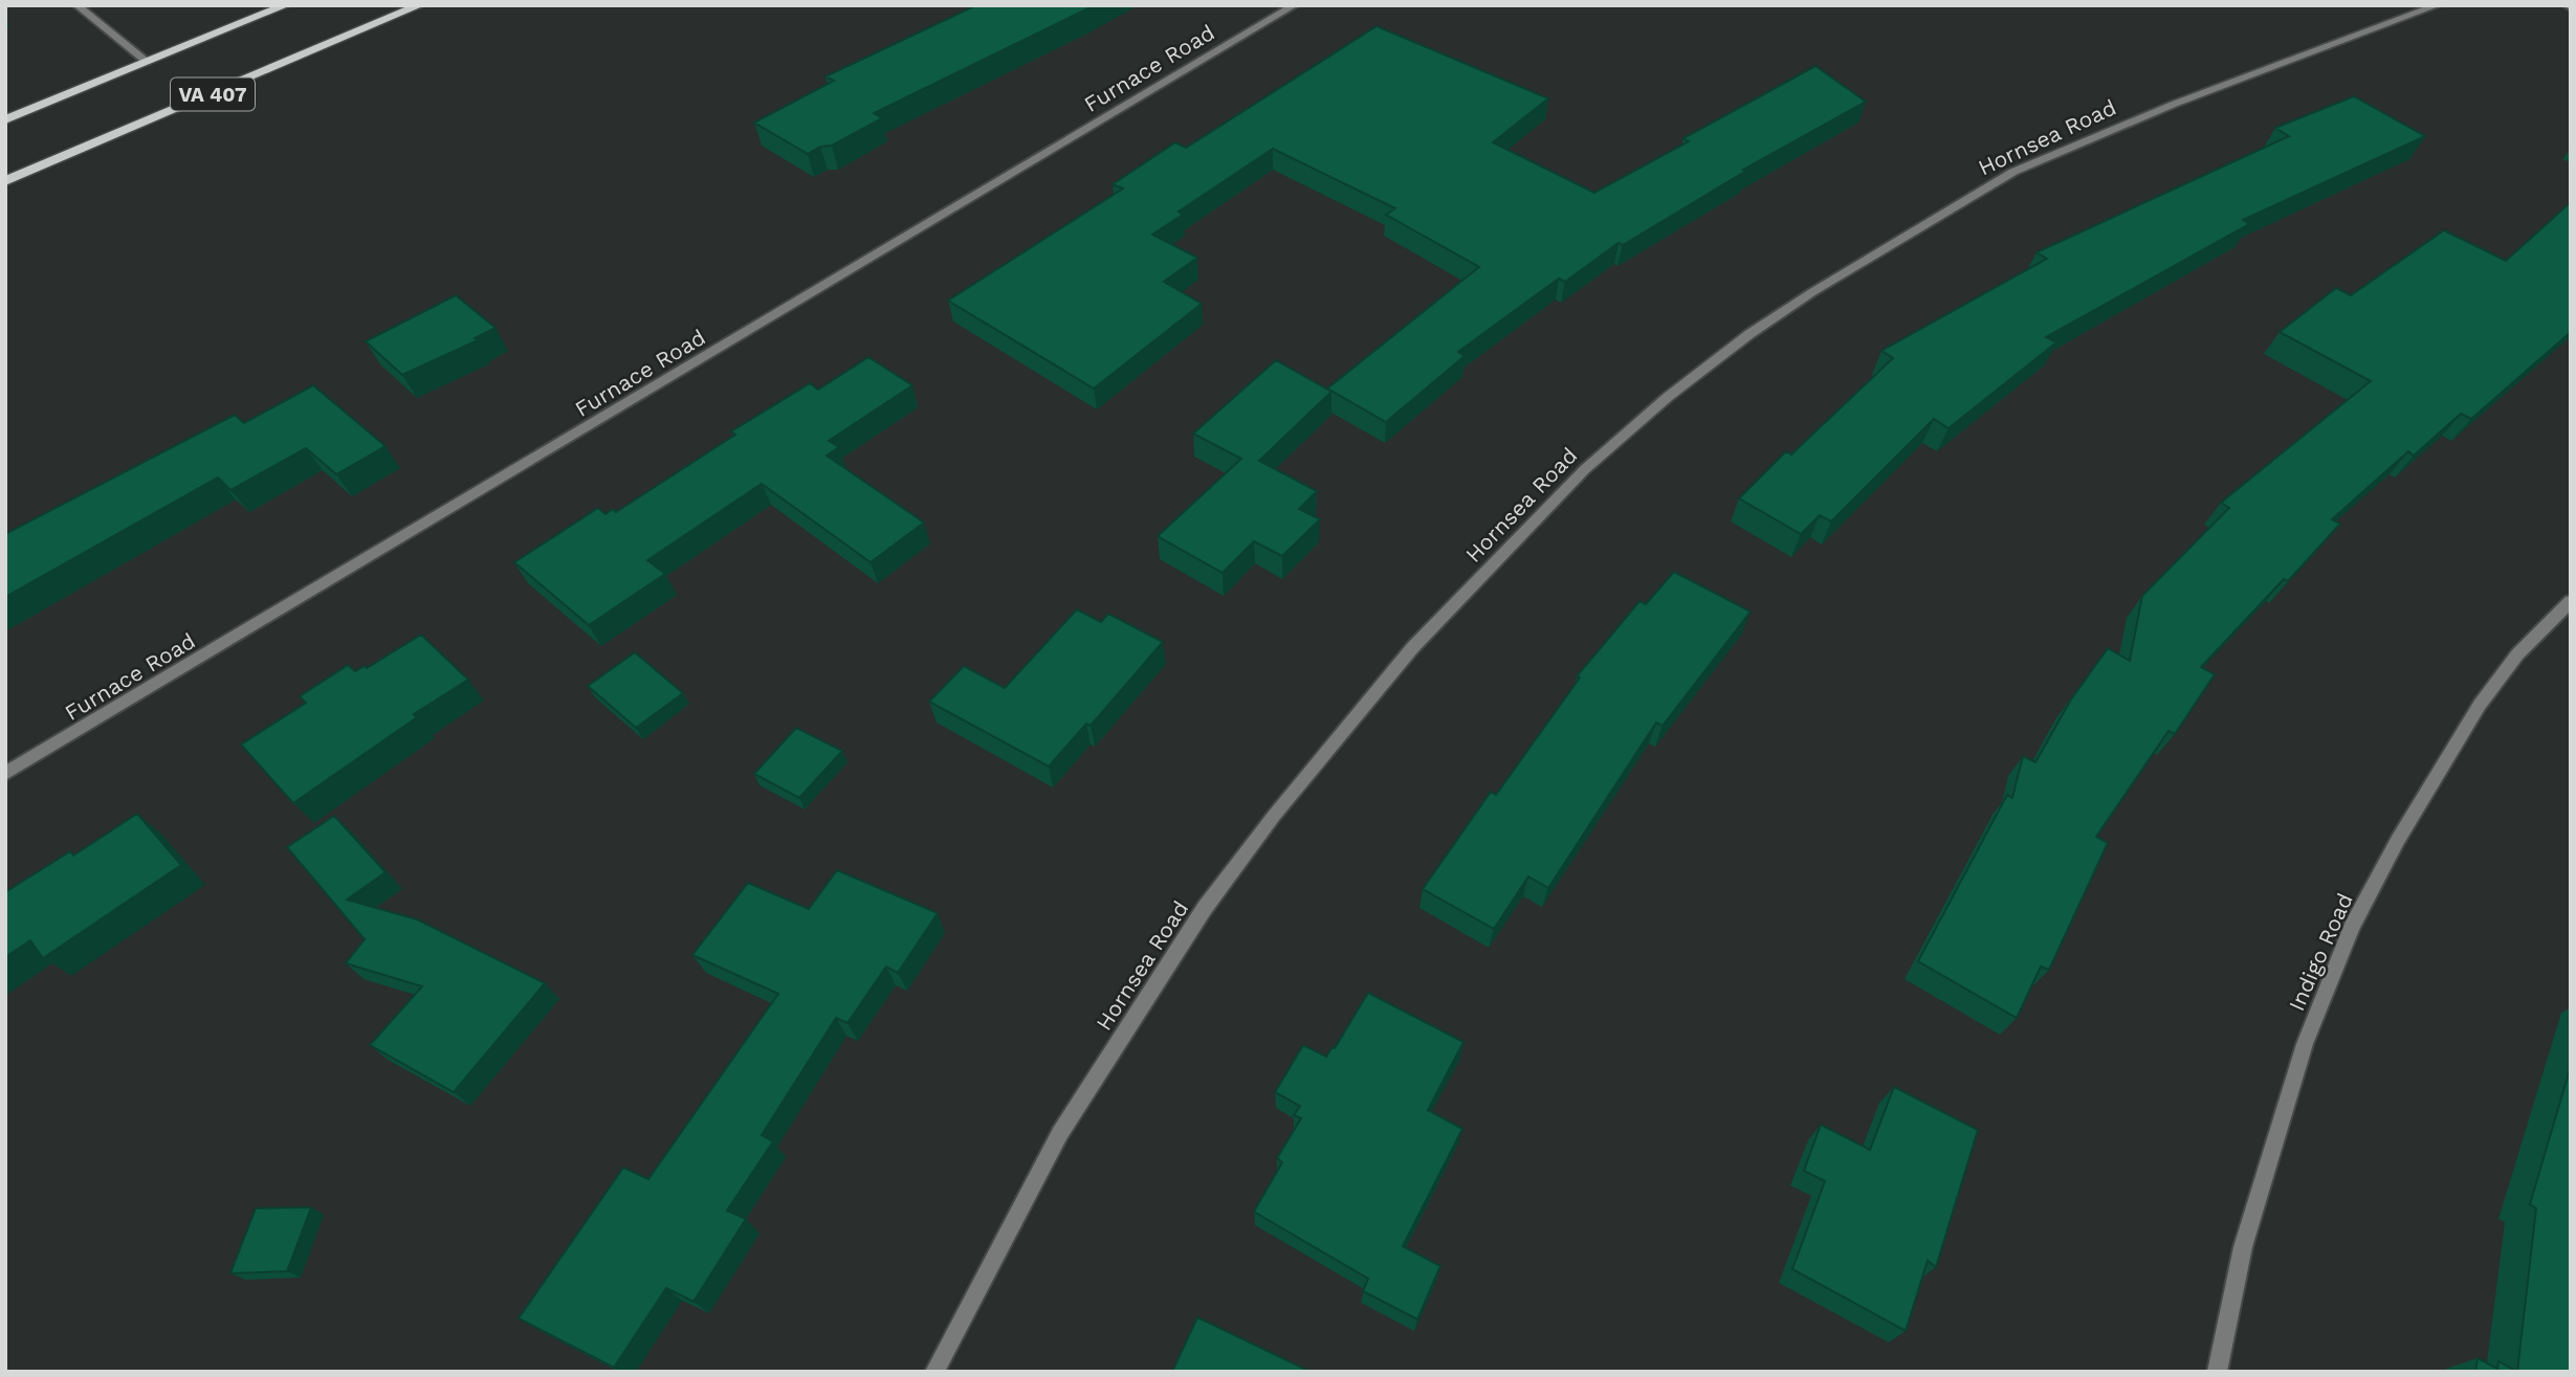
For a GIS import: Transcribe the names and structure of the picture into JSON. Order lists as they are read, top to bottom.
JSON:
{
  "streets": {
    "main road": ["VA 407"],
    "street": ["Furnace Road", "Hornsea Road", "Indigo Road"]
  }
}
